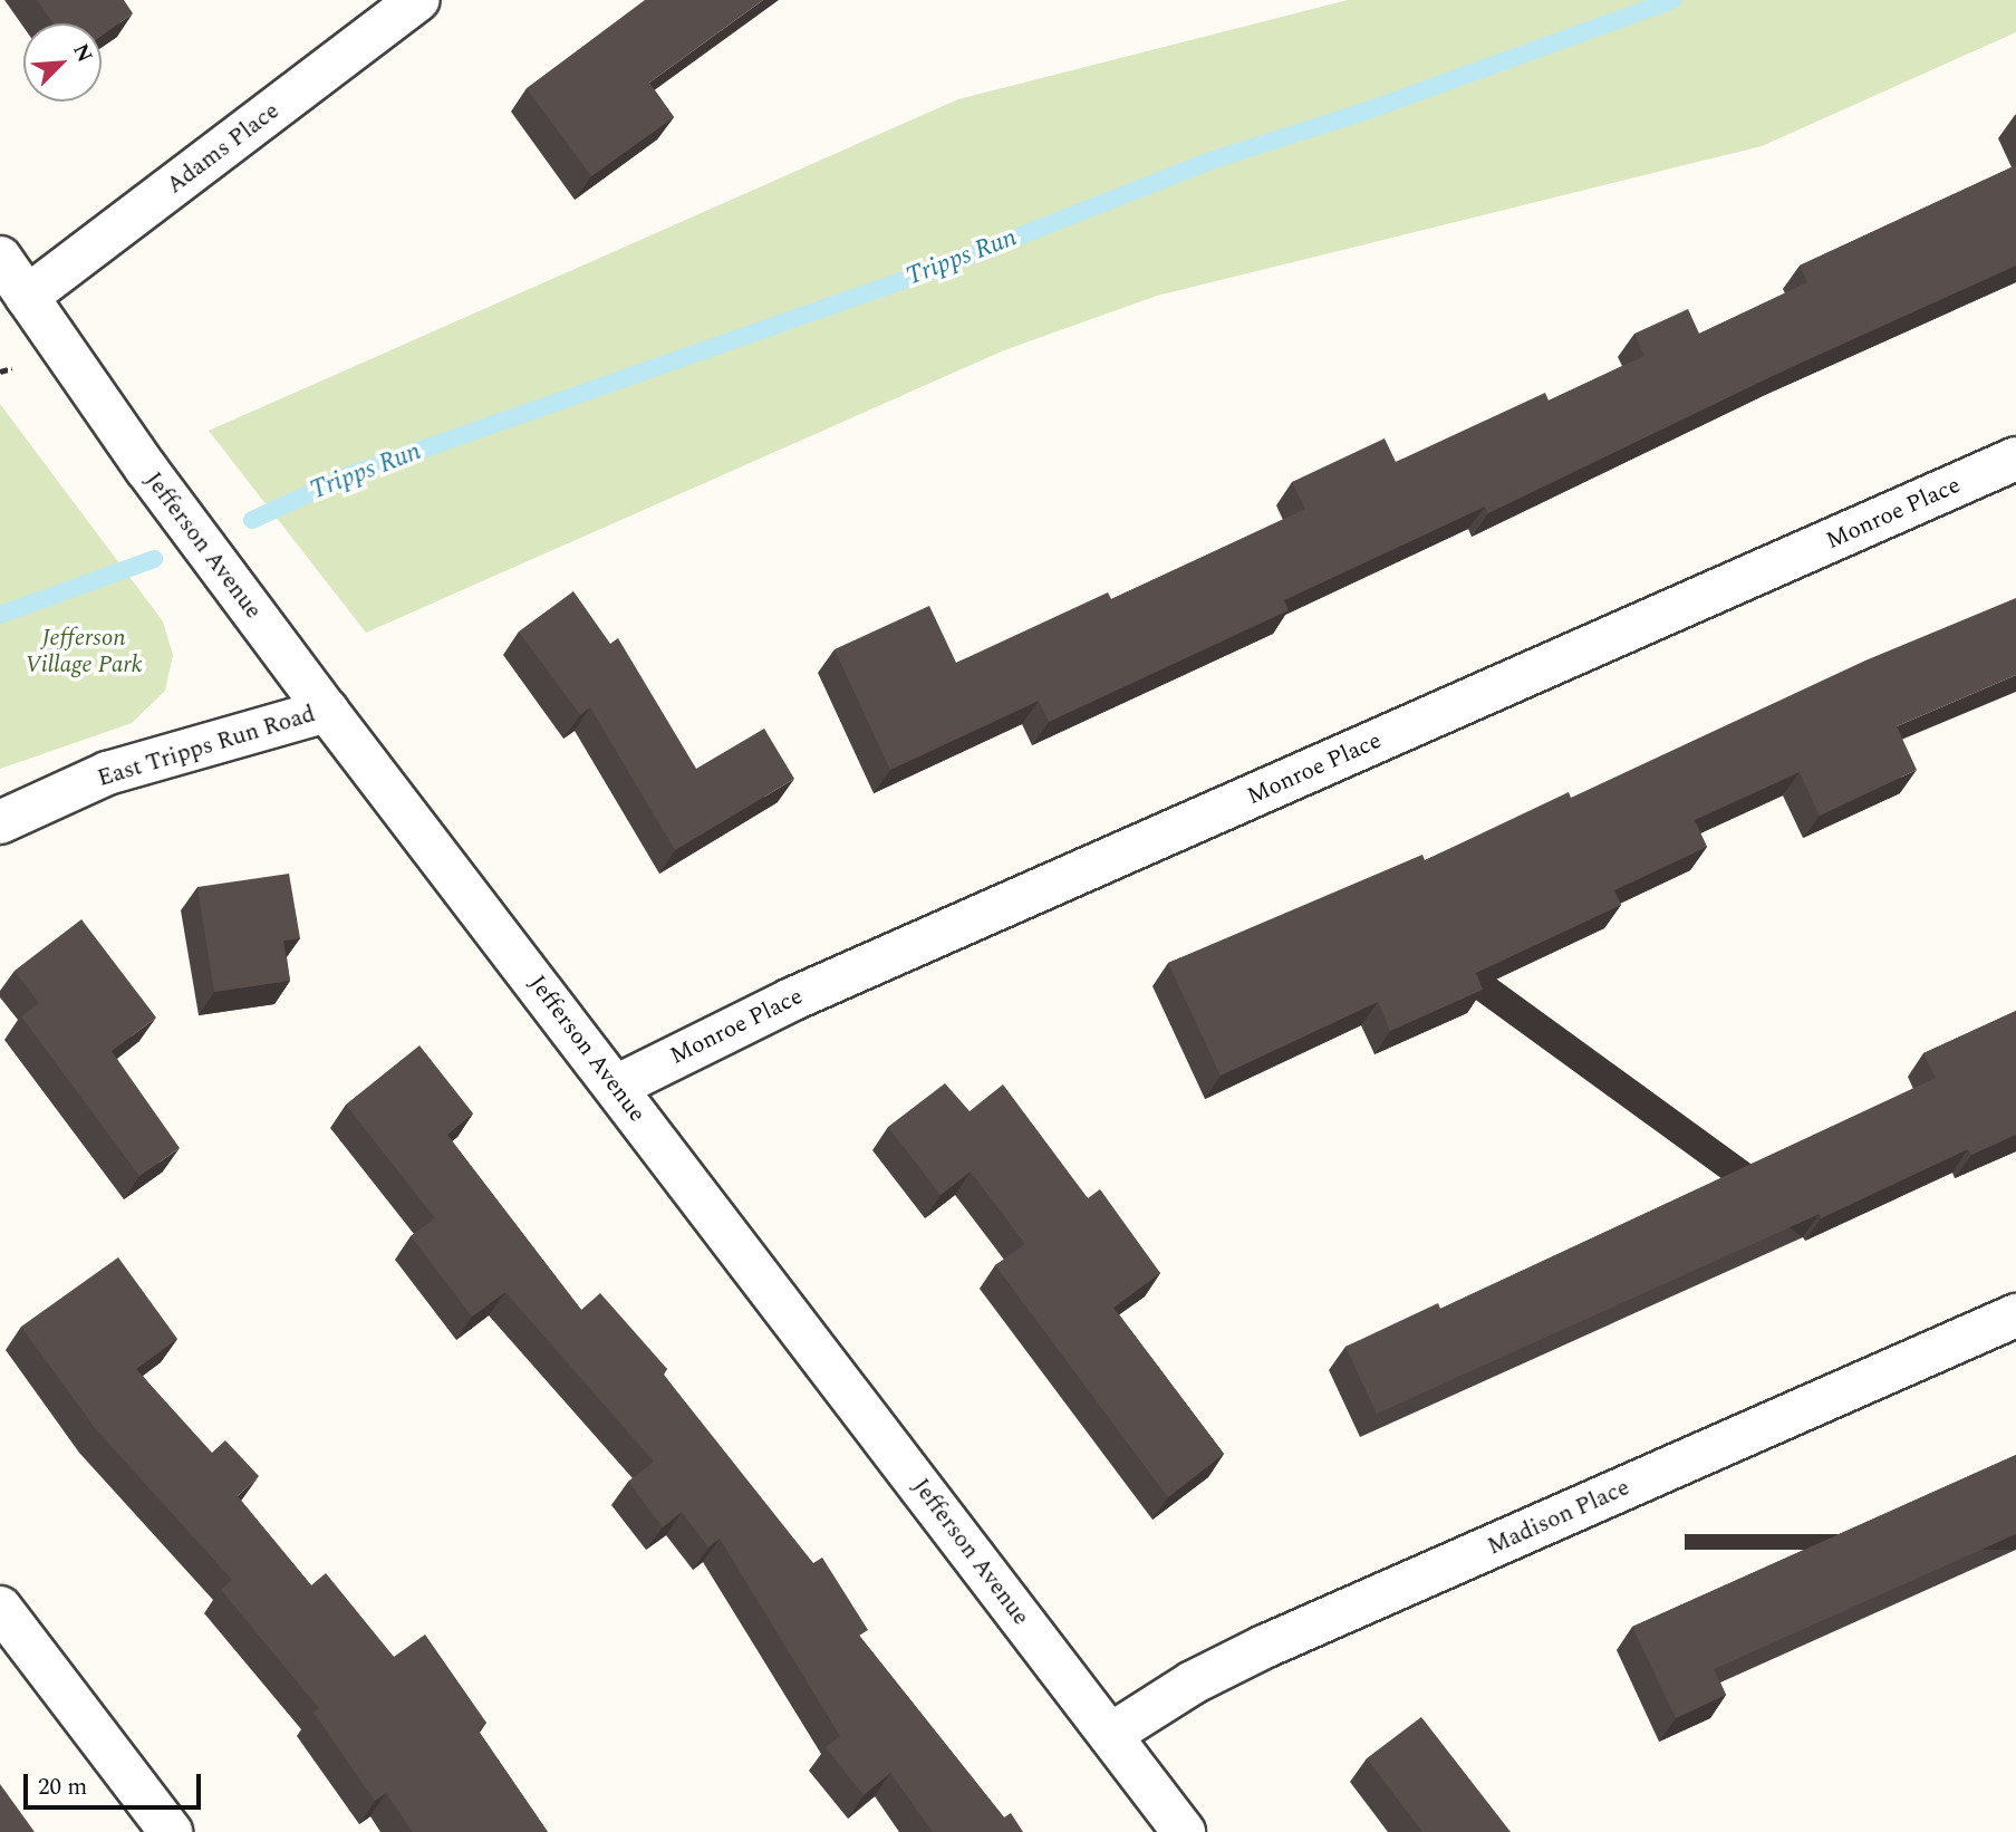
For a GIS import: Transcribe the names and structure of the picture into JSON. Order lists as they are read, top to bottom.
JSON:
{
  "streets": {
    "street": [
      "Adams Place",
      "Monroe Place",
      "Jefferson Avenue",
      "East Tripps Run Road",
      "Madison Place"
    ]
  },
  "crossings": [
    ["Adams Place", "Jefferson Avenue"],
    ["Monroe Place", "Jefferson Avenue"],
    ["Jefferson Avenue", "East Tripps Run Road"],
    ["Jefferson Avenue", "Madison Place"]
  ],
  "water": ["Tripps Run"],
  "parks": ["Jefferson Village Park"],
  "scale_bar": "20 m",
  "north": "top right"
}
